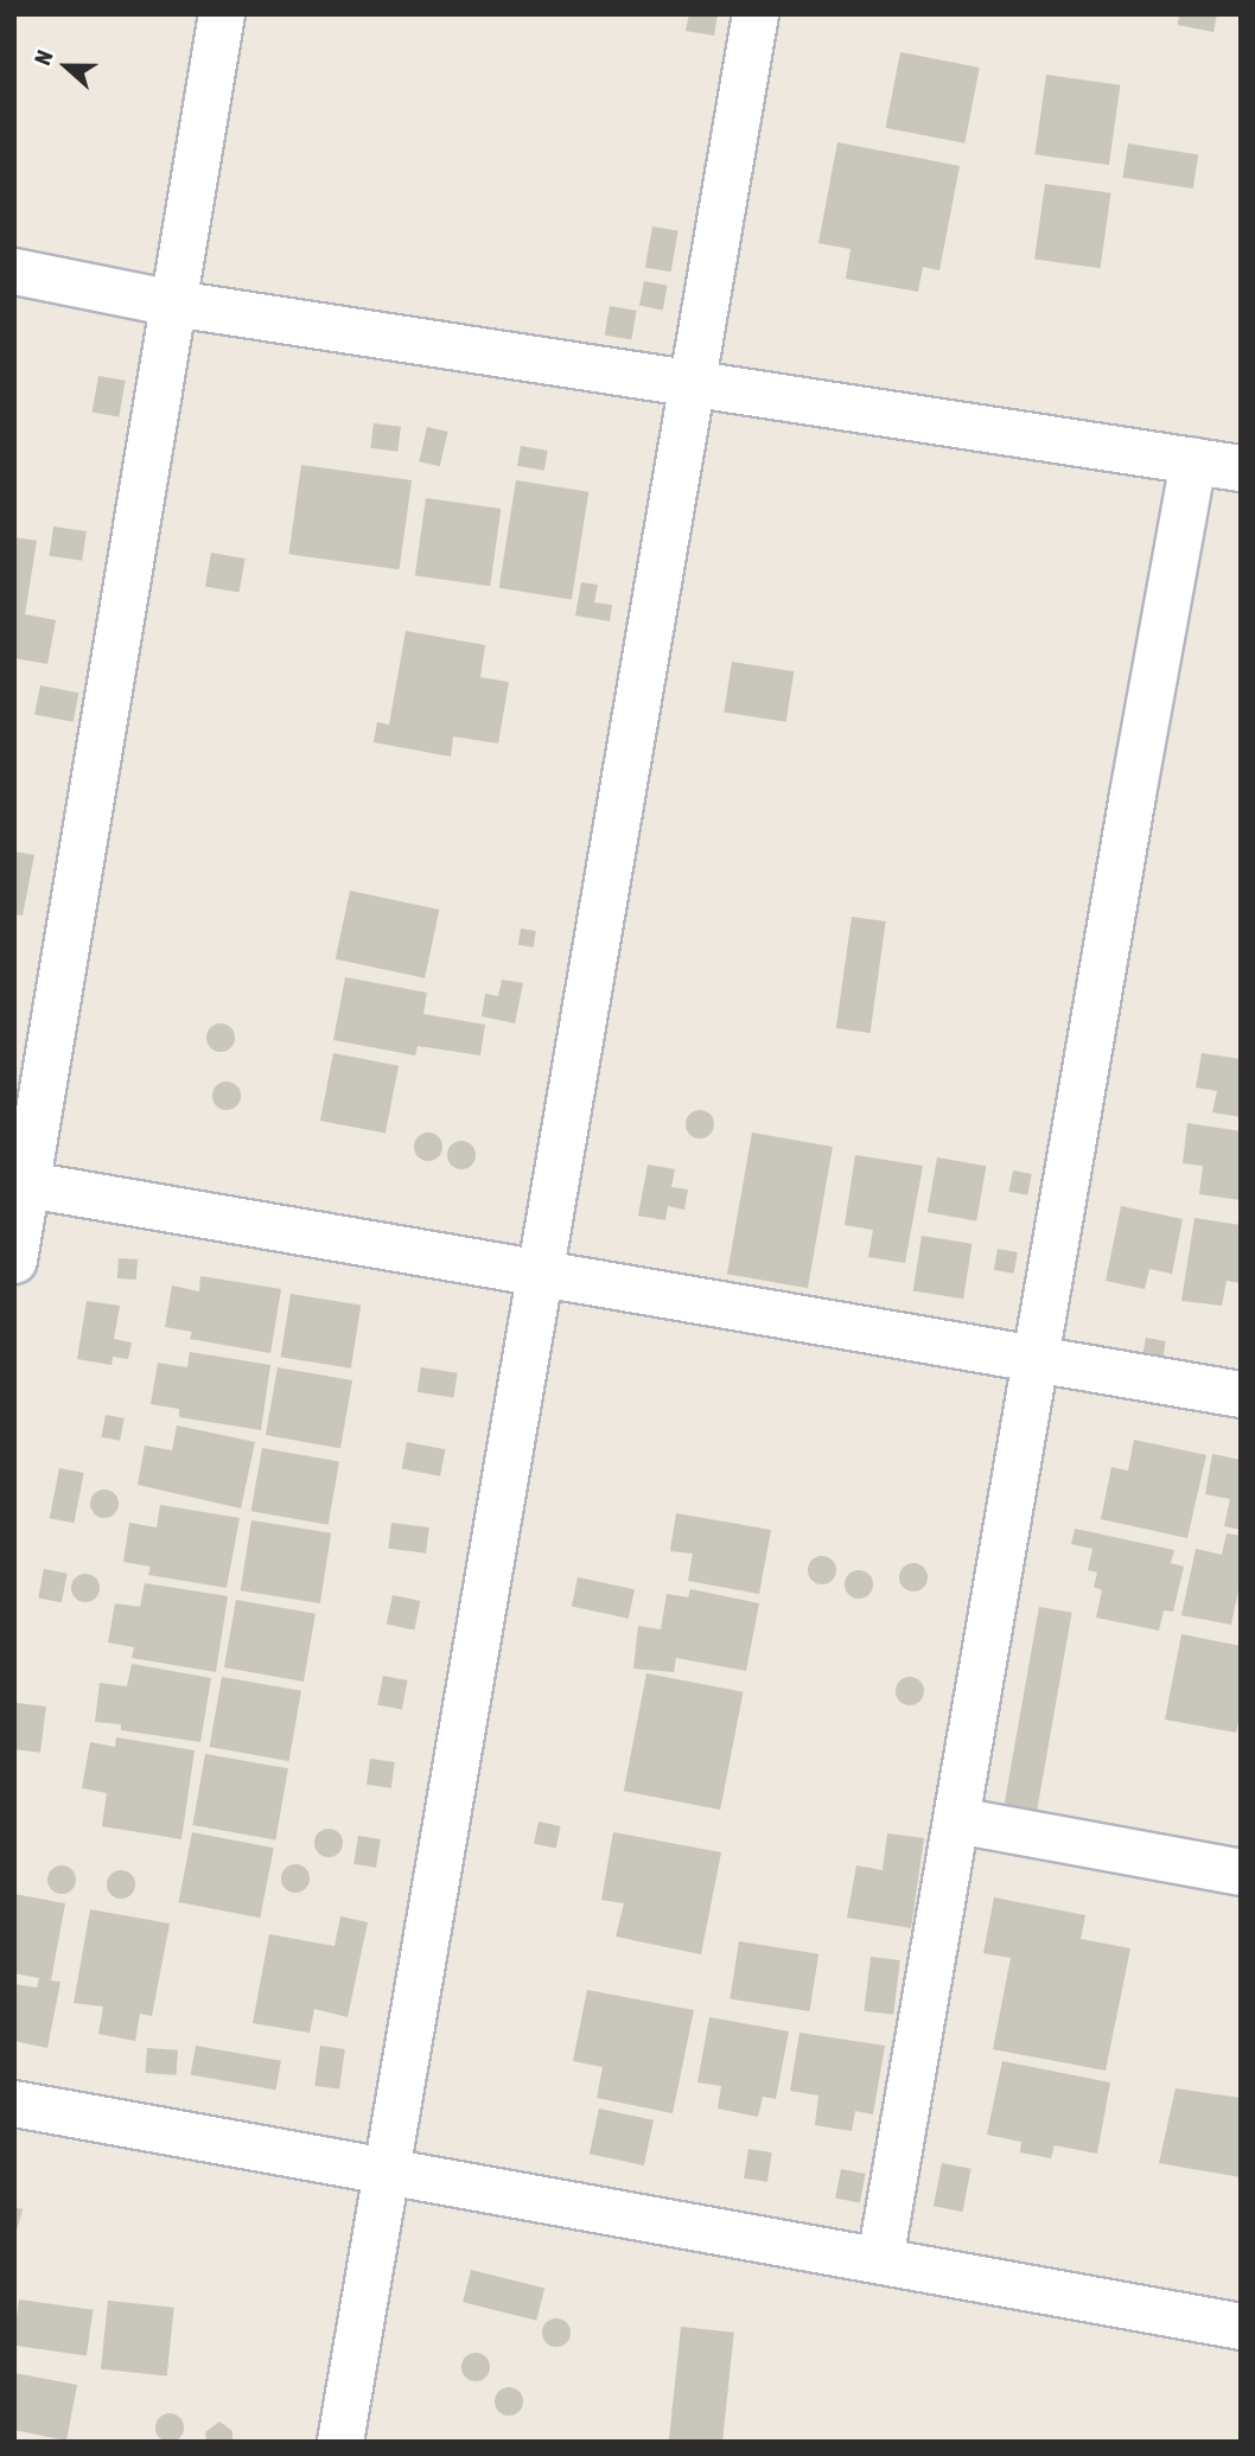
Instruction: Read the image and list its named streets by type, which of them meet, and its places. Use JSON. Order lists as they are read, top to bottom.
{
  "north": "left"
}
